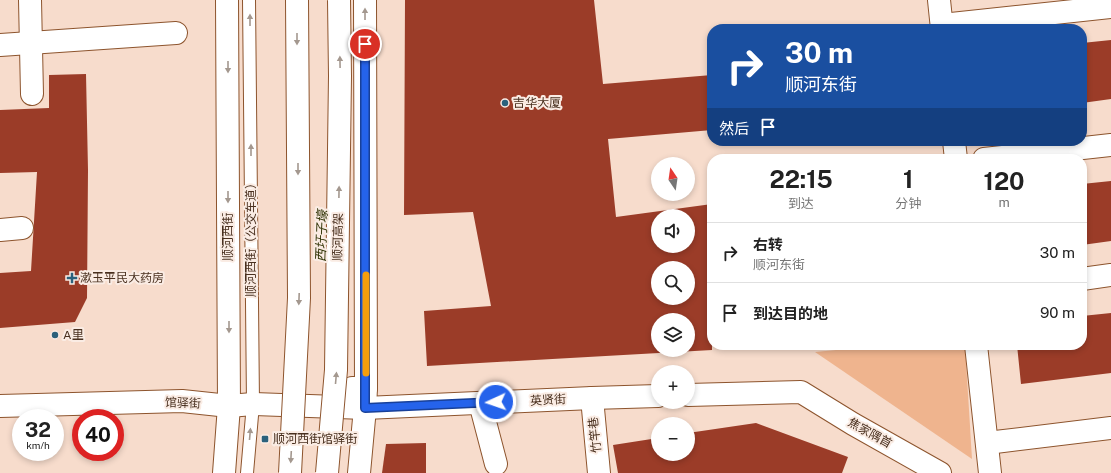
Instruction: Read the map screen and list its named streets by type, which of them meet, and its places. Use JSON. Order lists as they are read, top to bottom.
{
  "streets": {
    "main road": [
      "顺河西街",
      "顺河高架",
      "英贤街",
      "馆驿街",
      "焦家隅首",
      "竹竿巷"
    ],
    "lane": ["顺河西街（公交车道）"]
  },
  "crossings": [
    ["顺河西街", "馆驿街"],
    ["顺河西街（公交车道）", "馆驿街"],
    ["英贤街", "馆驿街"],
    ["英贤街", "竹竿巷"]
  ],
  "one_way": ["顺河西街（公交车道）"],
  "water": ["西圩子壕"],
  "places": {
    "other": ["吉华大厦", "A里"],
    "health": ["漱玉平民大药房"],
    "transit": ["顺河西街馆驿街"]
  },
  "north": "top",
  "page": {
    "turn": ["30 m", "顺河东街"],
    "then": "然后",
    "eta": [
      "22:15",
      "到达",
      "1",
      "分钟",
      "120",
      "m"
    ],
    "map_buttons": ["+", "−"],
    "list": [
      {
        "name": "右转",
        "note": "顺河东街",
        "value": "30 m"
      },
      {
        "name": "到达目的地",
        "value": "90 m"
      }
    ],
    "speed": "32 km/h",
    "limit": "40"
  }
}
